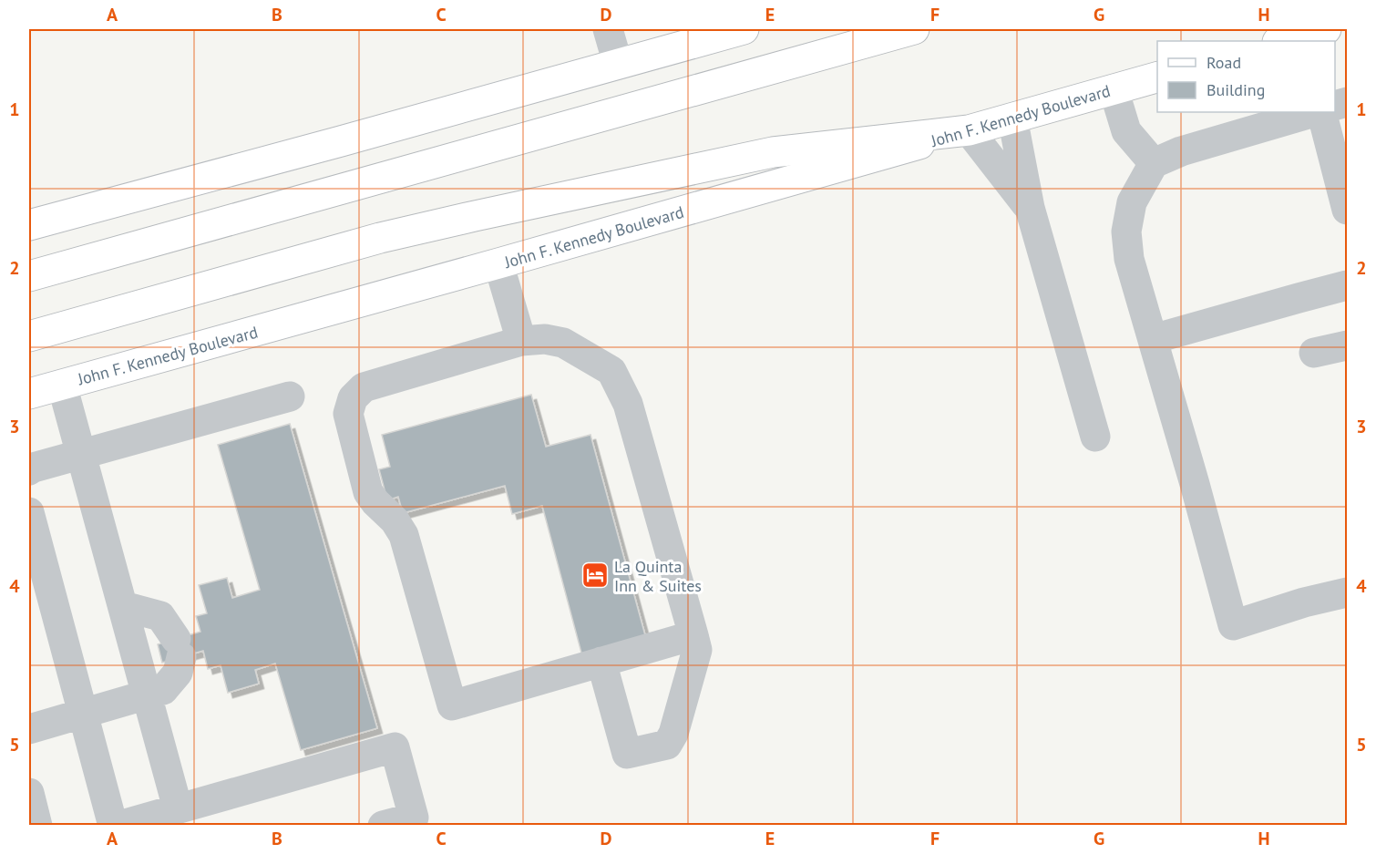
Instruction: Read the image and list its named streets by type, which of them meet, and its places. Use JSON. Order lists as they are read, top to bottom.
{
  "streets": {
    "main road": ["John F. Kennedy Boulevard"]
  },
  "places": {
    "hotel": ["La Quinta Inn & Suites"]
  },
  "legend": ["Road", "Building"],
  "grid": {
    "columns": [
      "A",
      "B",
      "C",
      "D",
      "E",
      "F",
      "G",
      "H"
    ],
    "rows": [
      "1",
      "2",
      "3",
      "4",
      "5"
    ]
  }
}
